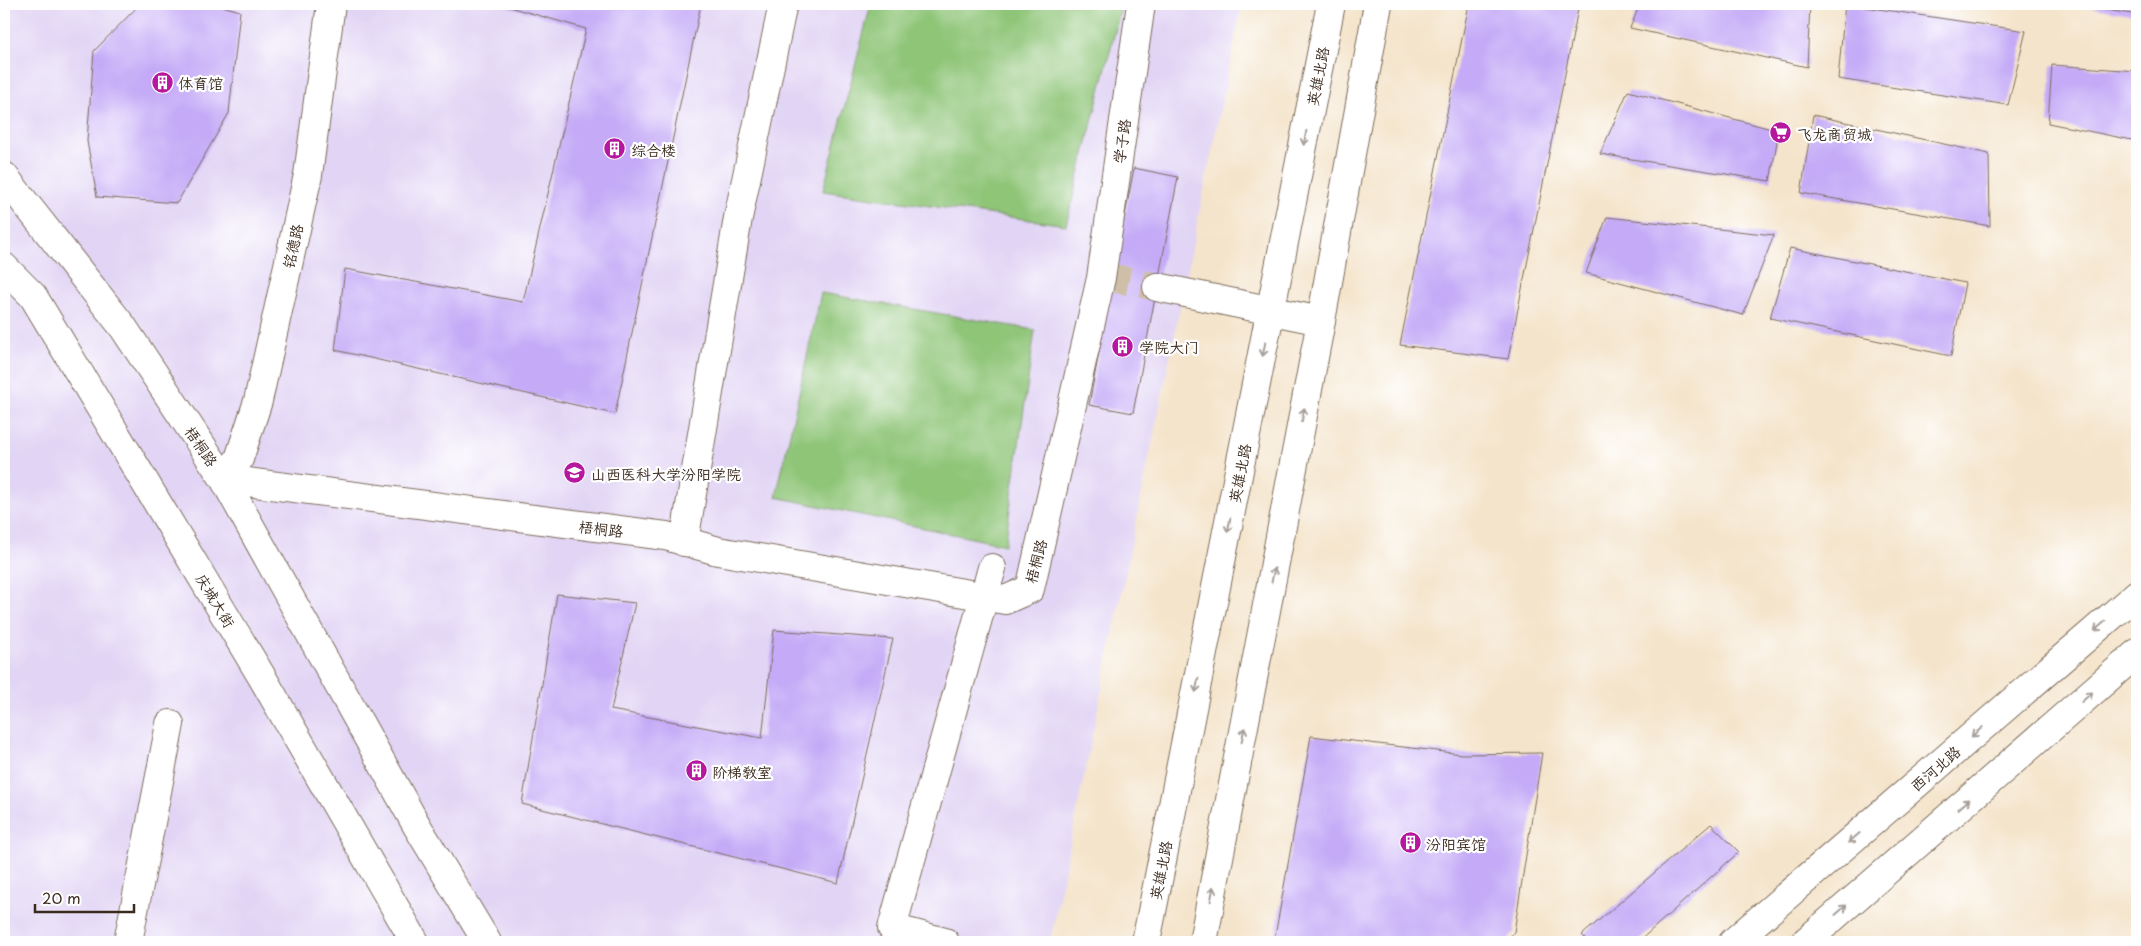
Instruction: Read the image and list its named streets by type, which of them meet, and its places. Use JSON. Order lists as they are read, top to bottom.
{
  "streets": {
    "main road": [
      "英雄北路",
      "学子路",
      "铭德路",
      "梧桐路",
      "庆城大街",
      "西河北路"
    ]
  },
  "crossings": [
    ["学子路", "梧桐路"],
    ["铭德路", "梧桐路"]
  ],
  "places": {
    "building": [
      "体育馆",
      "综合楼",
      "学院大门",
      "阶梯教室",
      "汾阳宾馆"
    ],
    "supermarket": ["飞龙商贸城"],
    "school or university": ["山西医科大学汾阳学院"]
  },
  "scale_bar": "20 m"
}
